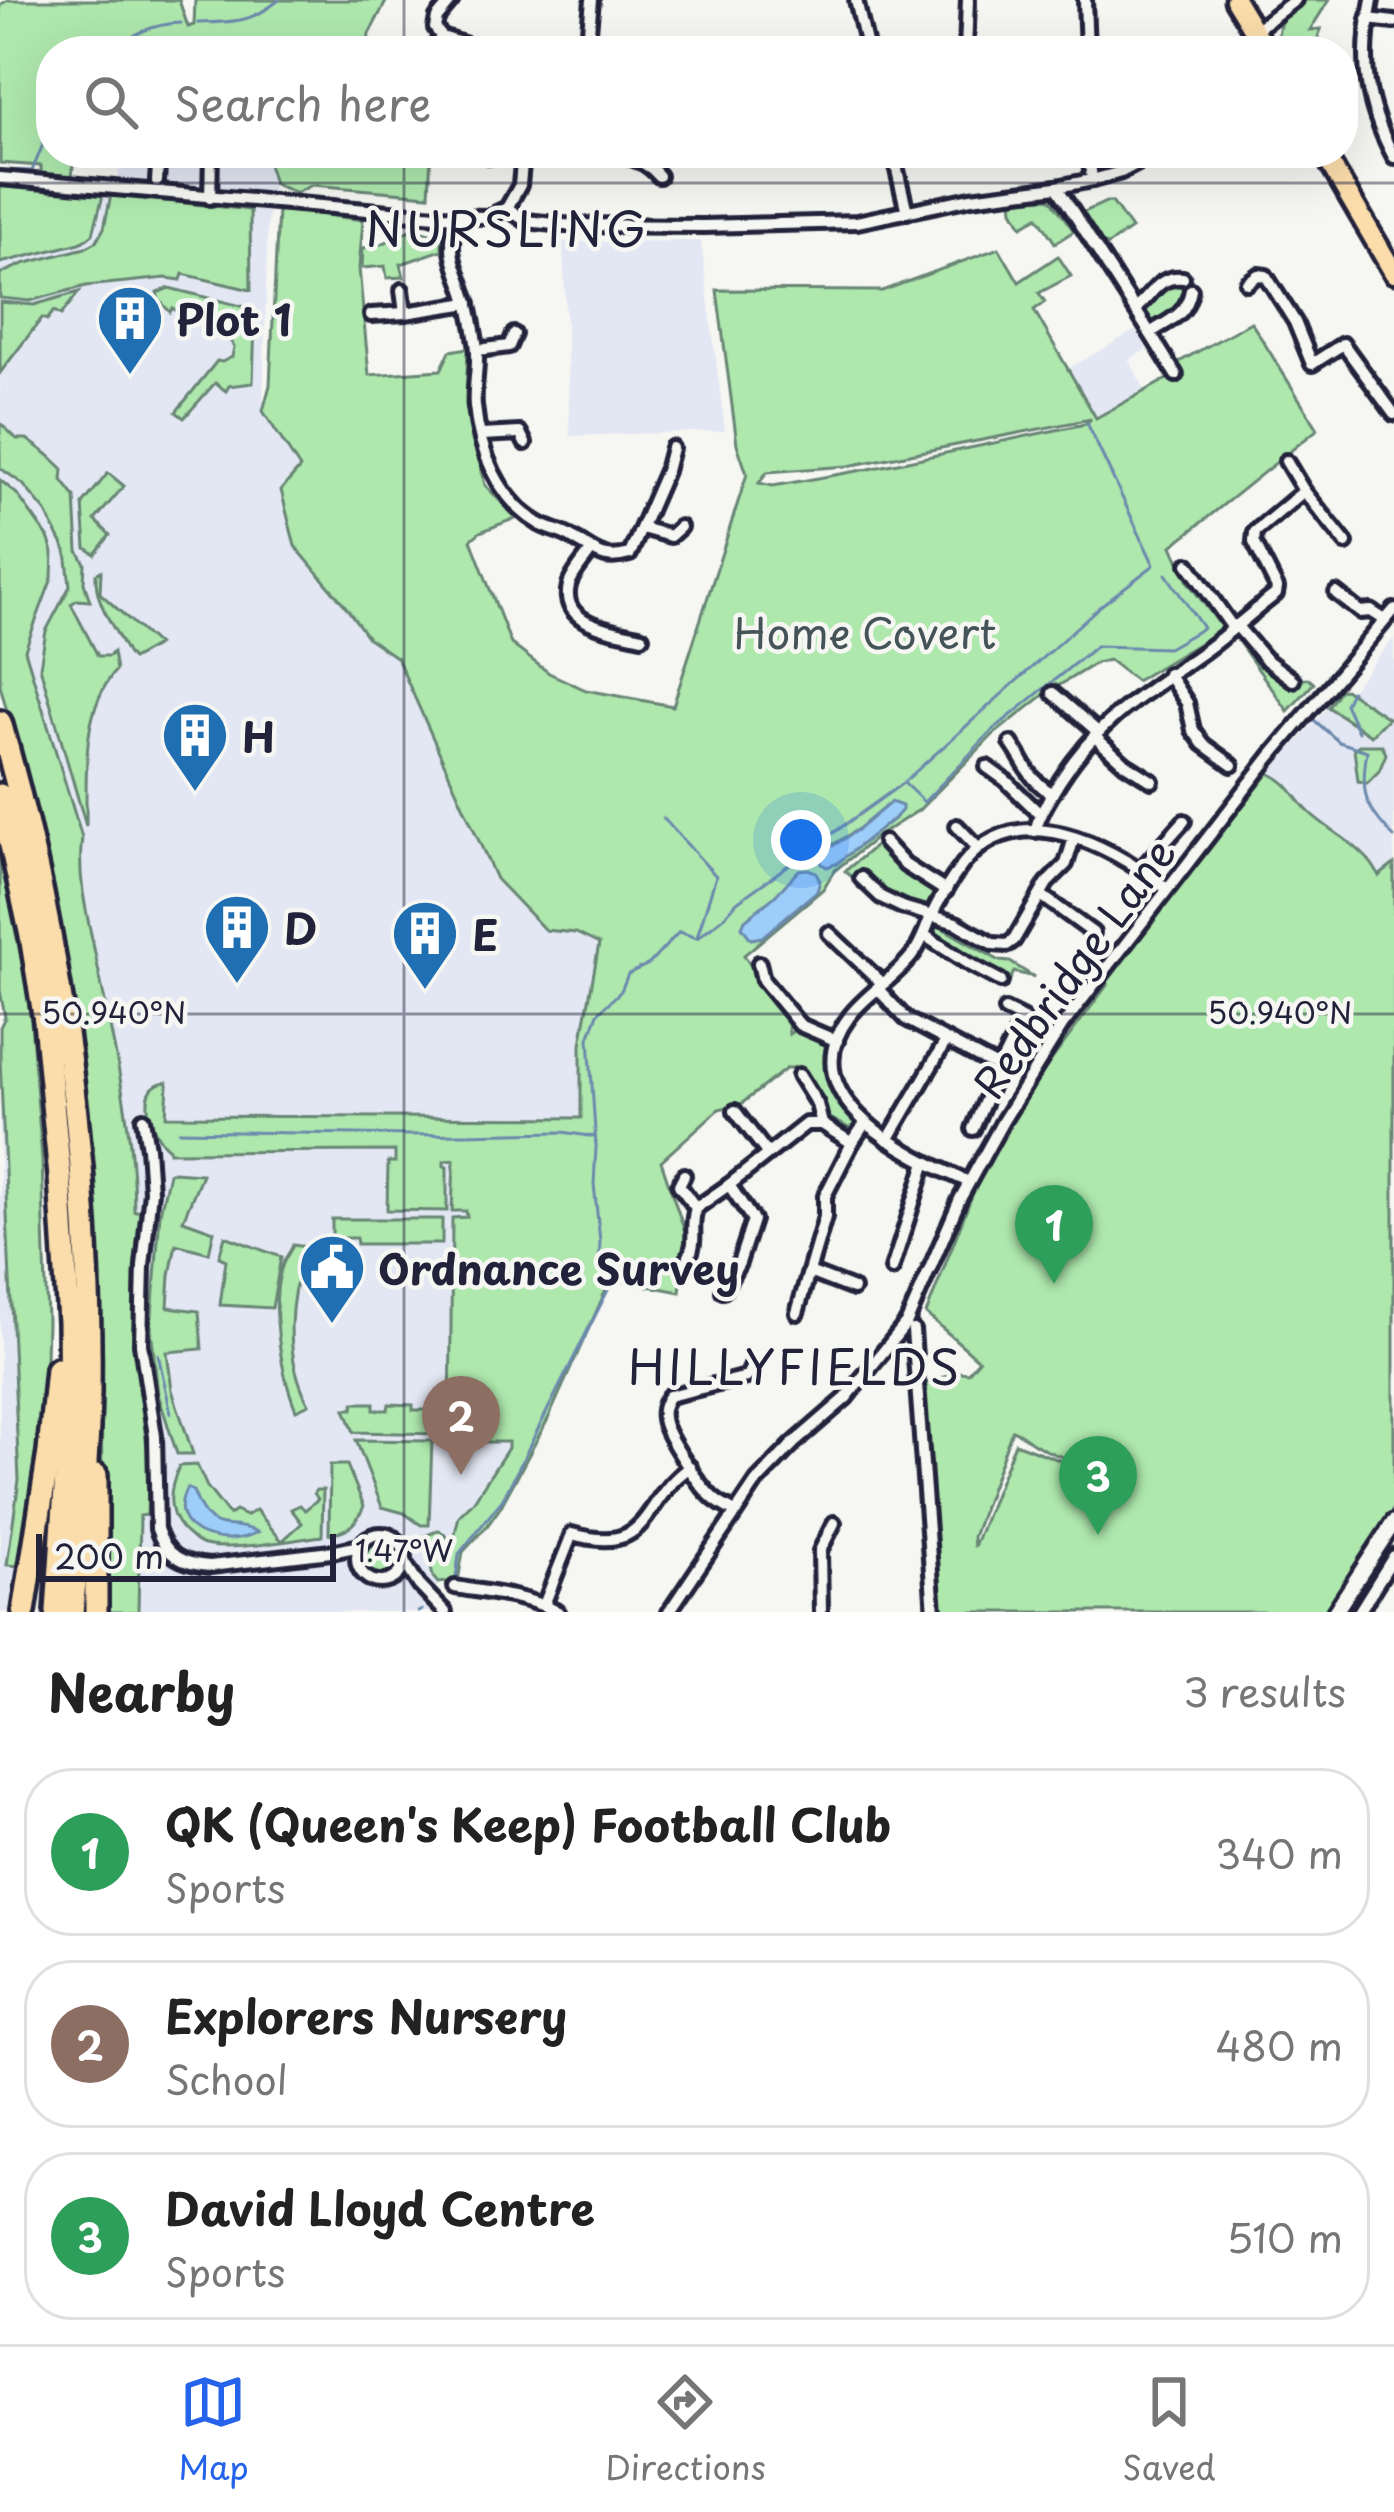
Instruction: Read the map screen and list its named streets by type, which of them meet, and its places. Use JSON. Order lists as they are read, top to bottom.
{
  "streets": {
    "street": ["Redbridge Lane"]
  },
  "districts": ["NURSLING", "HILLYFIELDS"],
  "parks": ["Home Covert"],
  "places": {
    "building": [
      "Plot 1",
      "H",
      "D",
      "E"
    ],
    "public building": ["Ordnance Survey"]
  },
  "scale_bar": "200 m",
  "page": {
    "search": "Search here",
    "pins": ["1", "2", "3"],
    "scale": "200 m",
    "heading": ["Nearby", "3 results"],
    "list": [
      {
        "mark": "1",
        "name": "QK (Queen's Keep) Football Club",
        "note": "Sports",
        "value": "340 m"
      },
      {
        "mark": "2",
        "name": "Explorers Nursery",
        "note": "School",
        "value": "480 m"
      },
      {
        "mark": "3",
        "name": "David Lloyd Centre",
        "note": "Sports",
        "value": "510 m"
      }
    ],
    "nav": ["Map", "Directions", "Saved"]
  },
  "coordinates": ["50.940°N", "1.47°W"]
}
